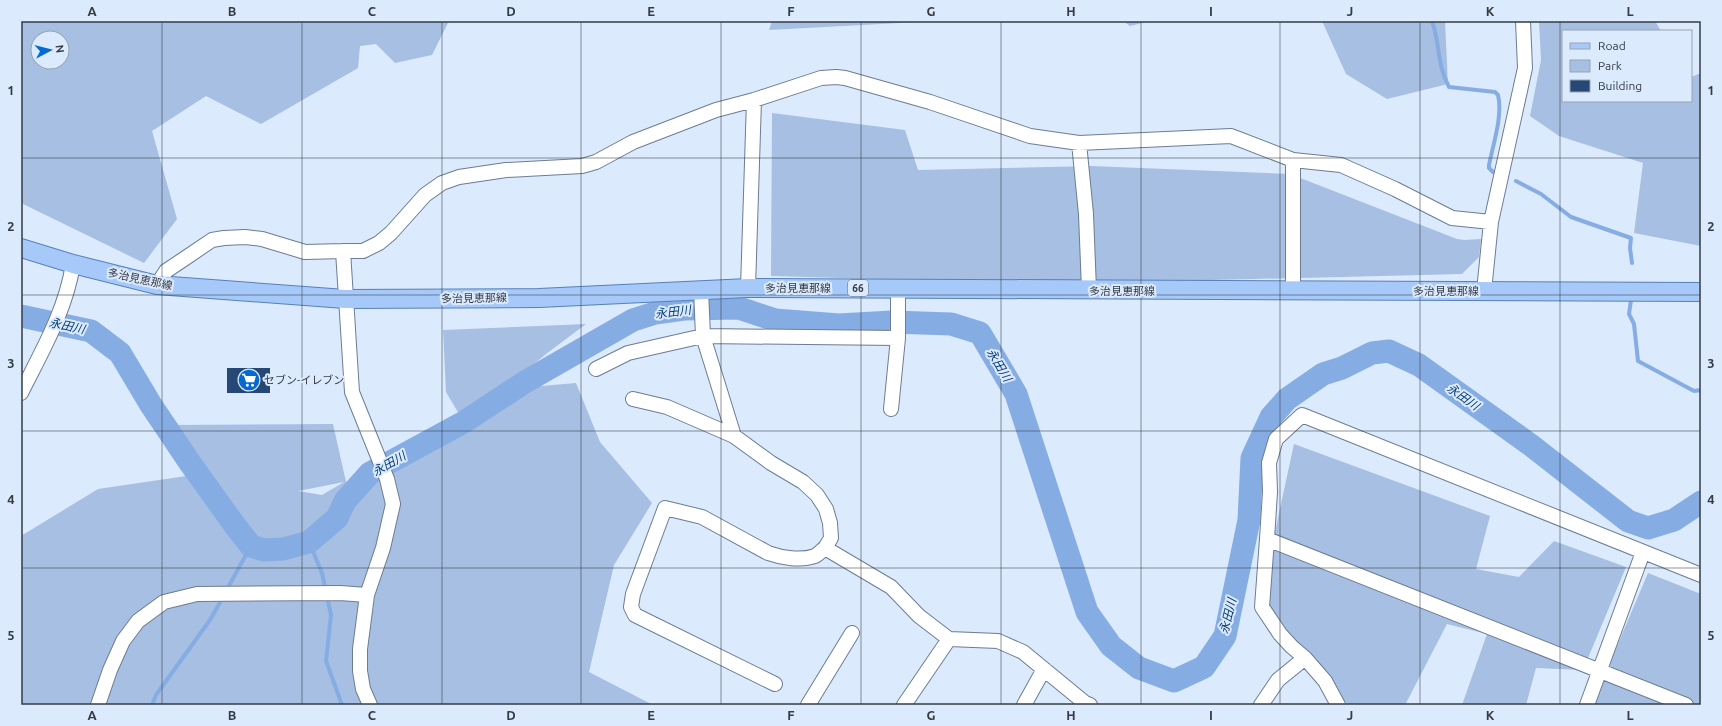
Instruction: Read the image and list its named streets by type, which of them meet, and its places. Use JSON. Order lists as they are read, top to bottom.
{
  "streets": {
    "main road": ["多治見恵那線", "66"]
  },
  "water": ["永田川"],
  "places": {
    "supermarket": ["セブン-イレブン"]
  },
  "legend": ["Road", "Park", "Building"],
  "north": "right",
  "grid": {
    "columns": [
      "A",
      "B",
      "C",
      "D",
      "E",
      "F",
      "G",
      "H",
      "I",
      "J",
      "K",
      "L"
    ],
    "rows": [
      "1",
      "2",
      "3",
      "4",
      "5"
    ]
  }
}
